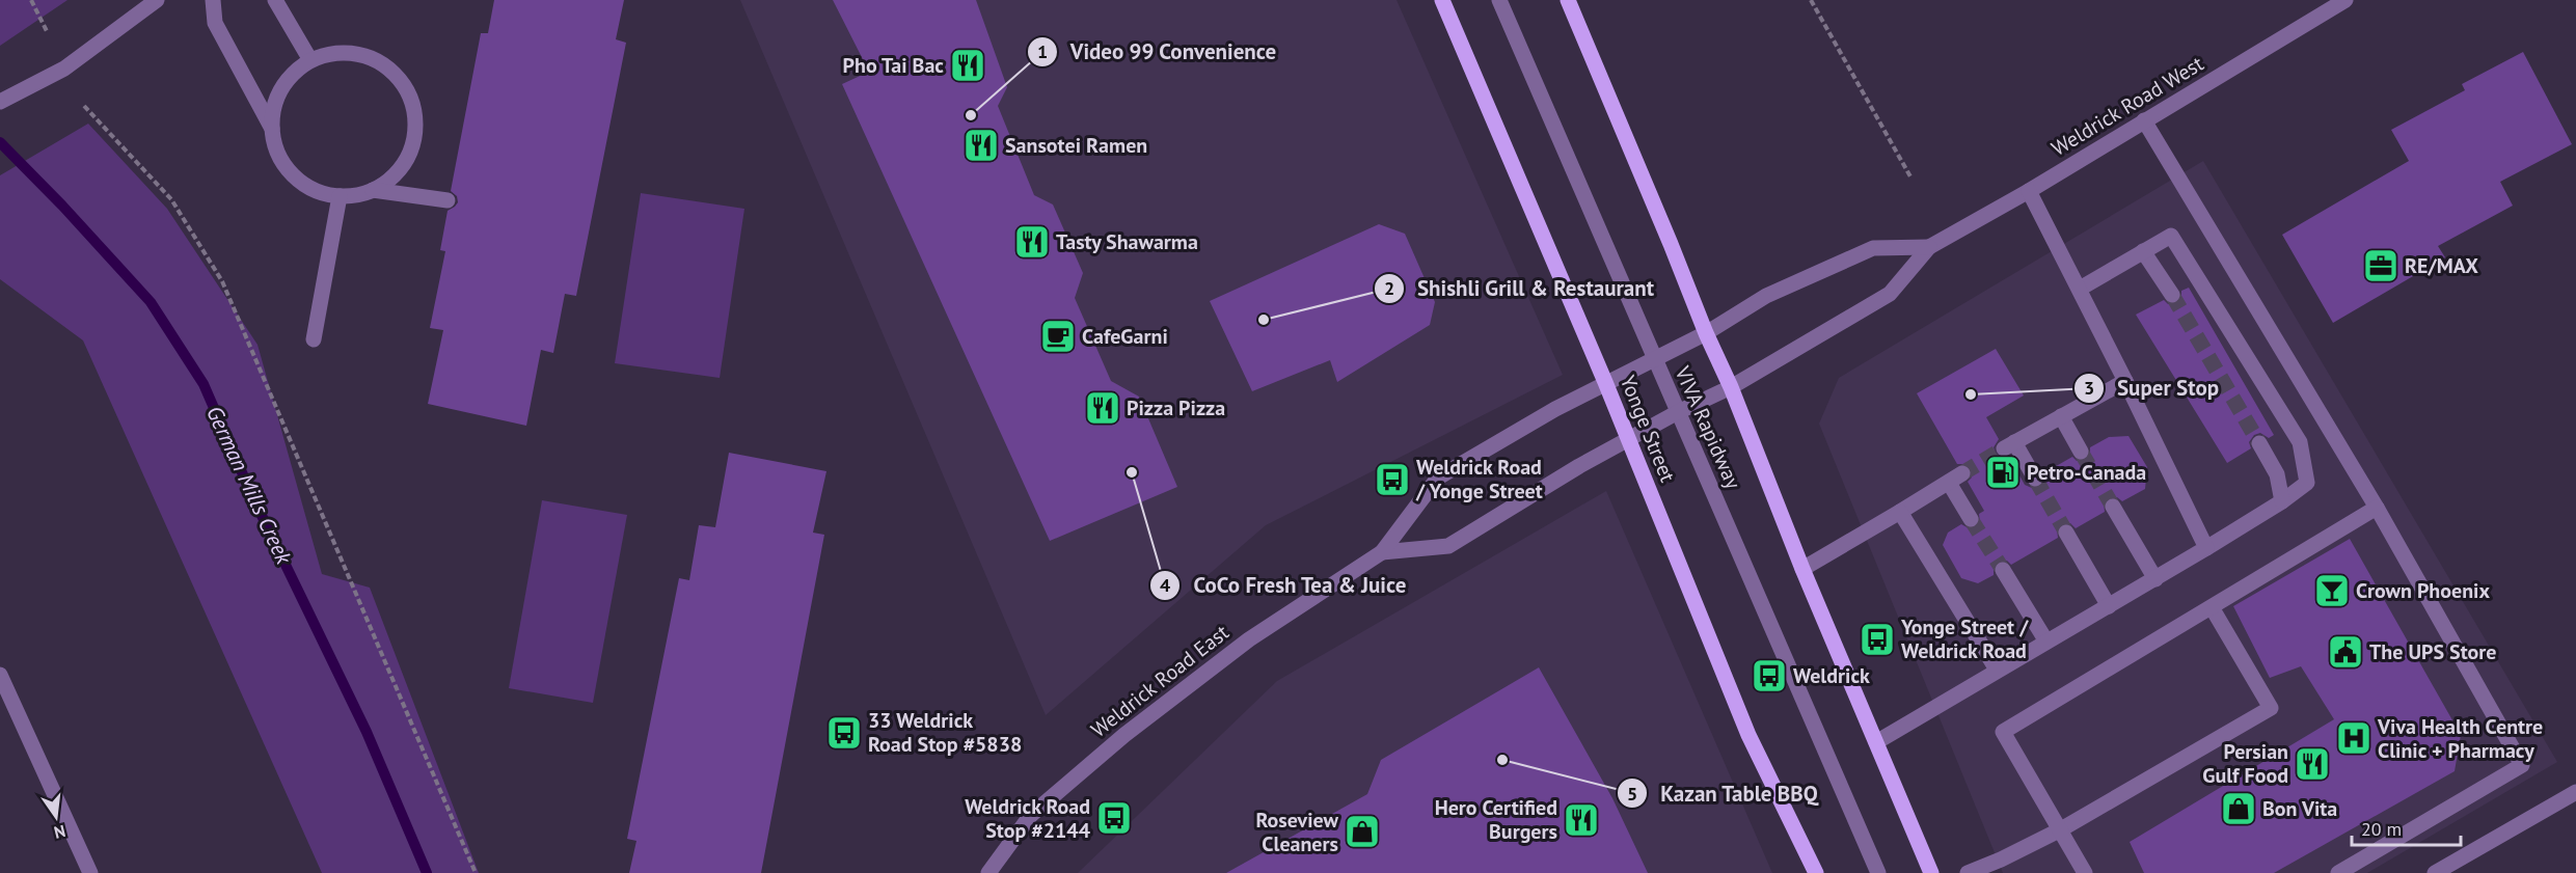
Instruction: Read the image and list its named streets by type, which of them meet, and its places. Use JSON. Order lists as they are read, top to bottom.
{
  "streets": {
    "main road": ["Yonge Street"],
    "street": ["Weldrick Road West", "VIVA Rapidway", "Weldrick Road East"]
  },
  "crossings": [
    ["Weldrick Road West", "Weldrick Road East"],
    ["VIVA Rapidway", "Weldrick Road East"],
    ["Yonge Street", "Weldrick Road East"]
  ],
  "water": ["German Mills Creek"],
  "places": {
    "restaurant": [
      "Pho Tai Bac",
      "Sansotei Ramen",
      "Tasty Shawarma",
      "Pizza Pizza",
      "Persian Gulf Food",
      "Hero Certified Burgers"
    ],
    "other": [
      "Video 99 Convenience",
      "Shishli Grill & Restaurant",
      "Super Stop",
      "CoCo Fresh Tea & Juice",
      "Kazan Table BBQ"
    ],
    "office": ["RE/MAX"],
    "cafe": ["CafeGarni"],
    "fuel station": ["Petro-Canada"],
    "bus stop": [
      "Weldrick Road / Yonge Street",
      "Yonge Street / Weldrick Road",
      "Weldrick",
      "33 Weldrick Road Stop #5838",
      "Weldrick Road Stop #2144"
    ],
    "bar": ["Crown Phoenix"],
    "public building": ["The UPS Store"],
    "hospital": ["Viva Health Centre Clinic + Pharmacy"],
    "shop": ["Bon Vita", "Roseview Cleaners"]
  },
  "scale_bar": "20 m",
  "north": "bottom"
}
